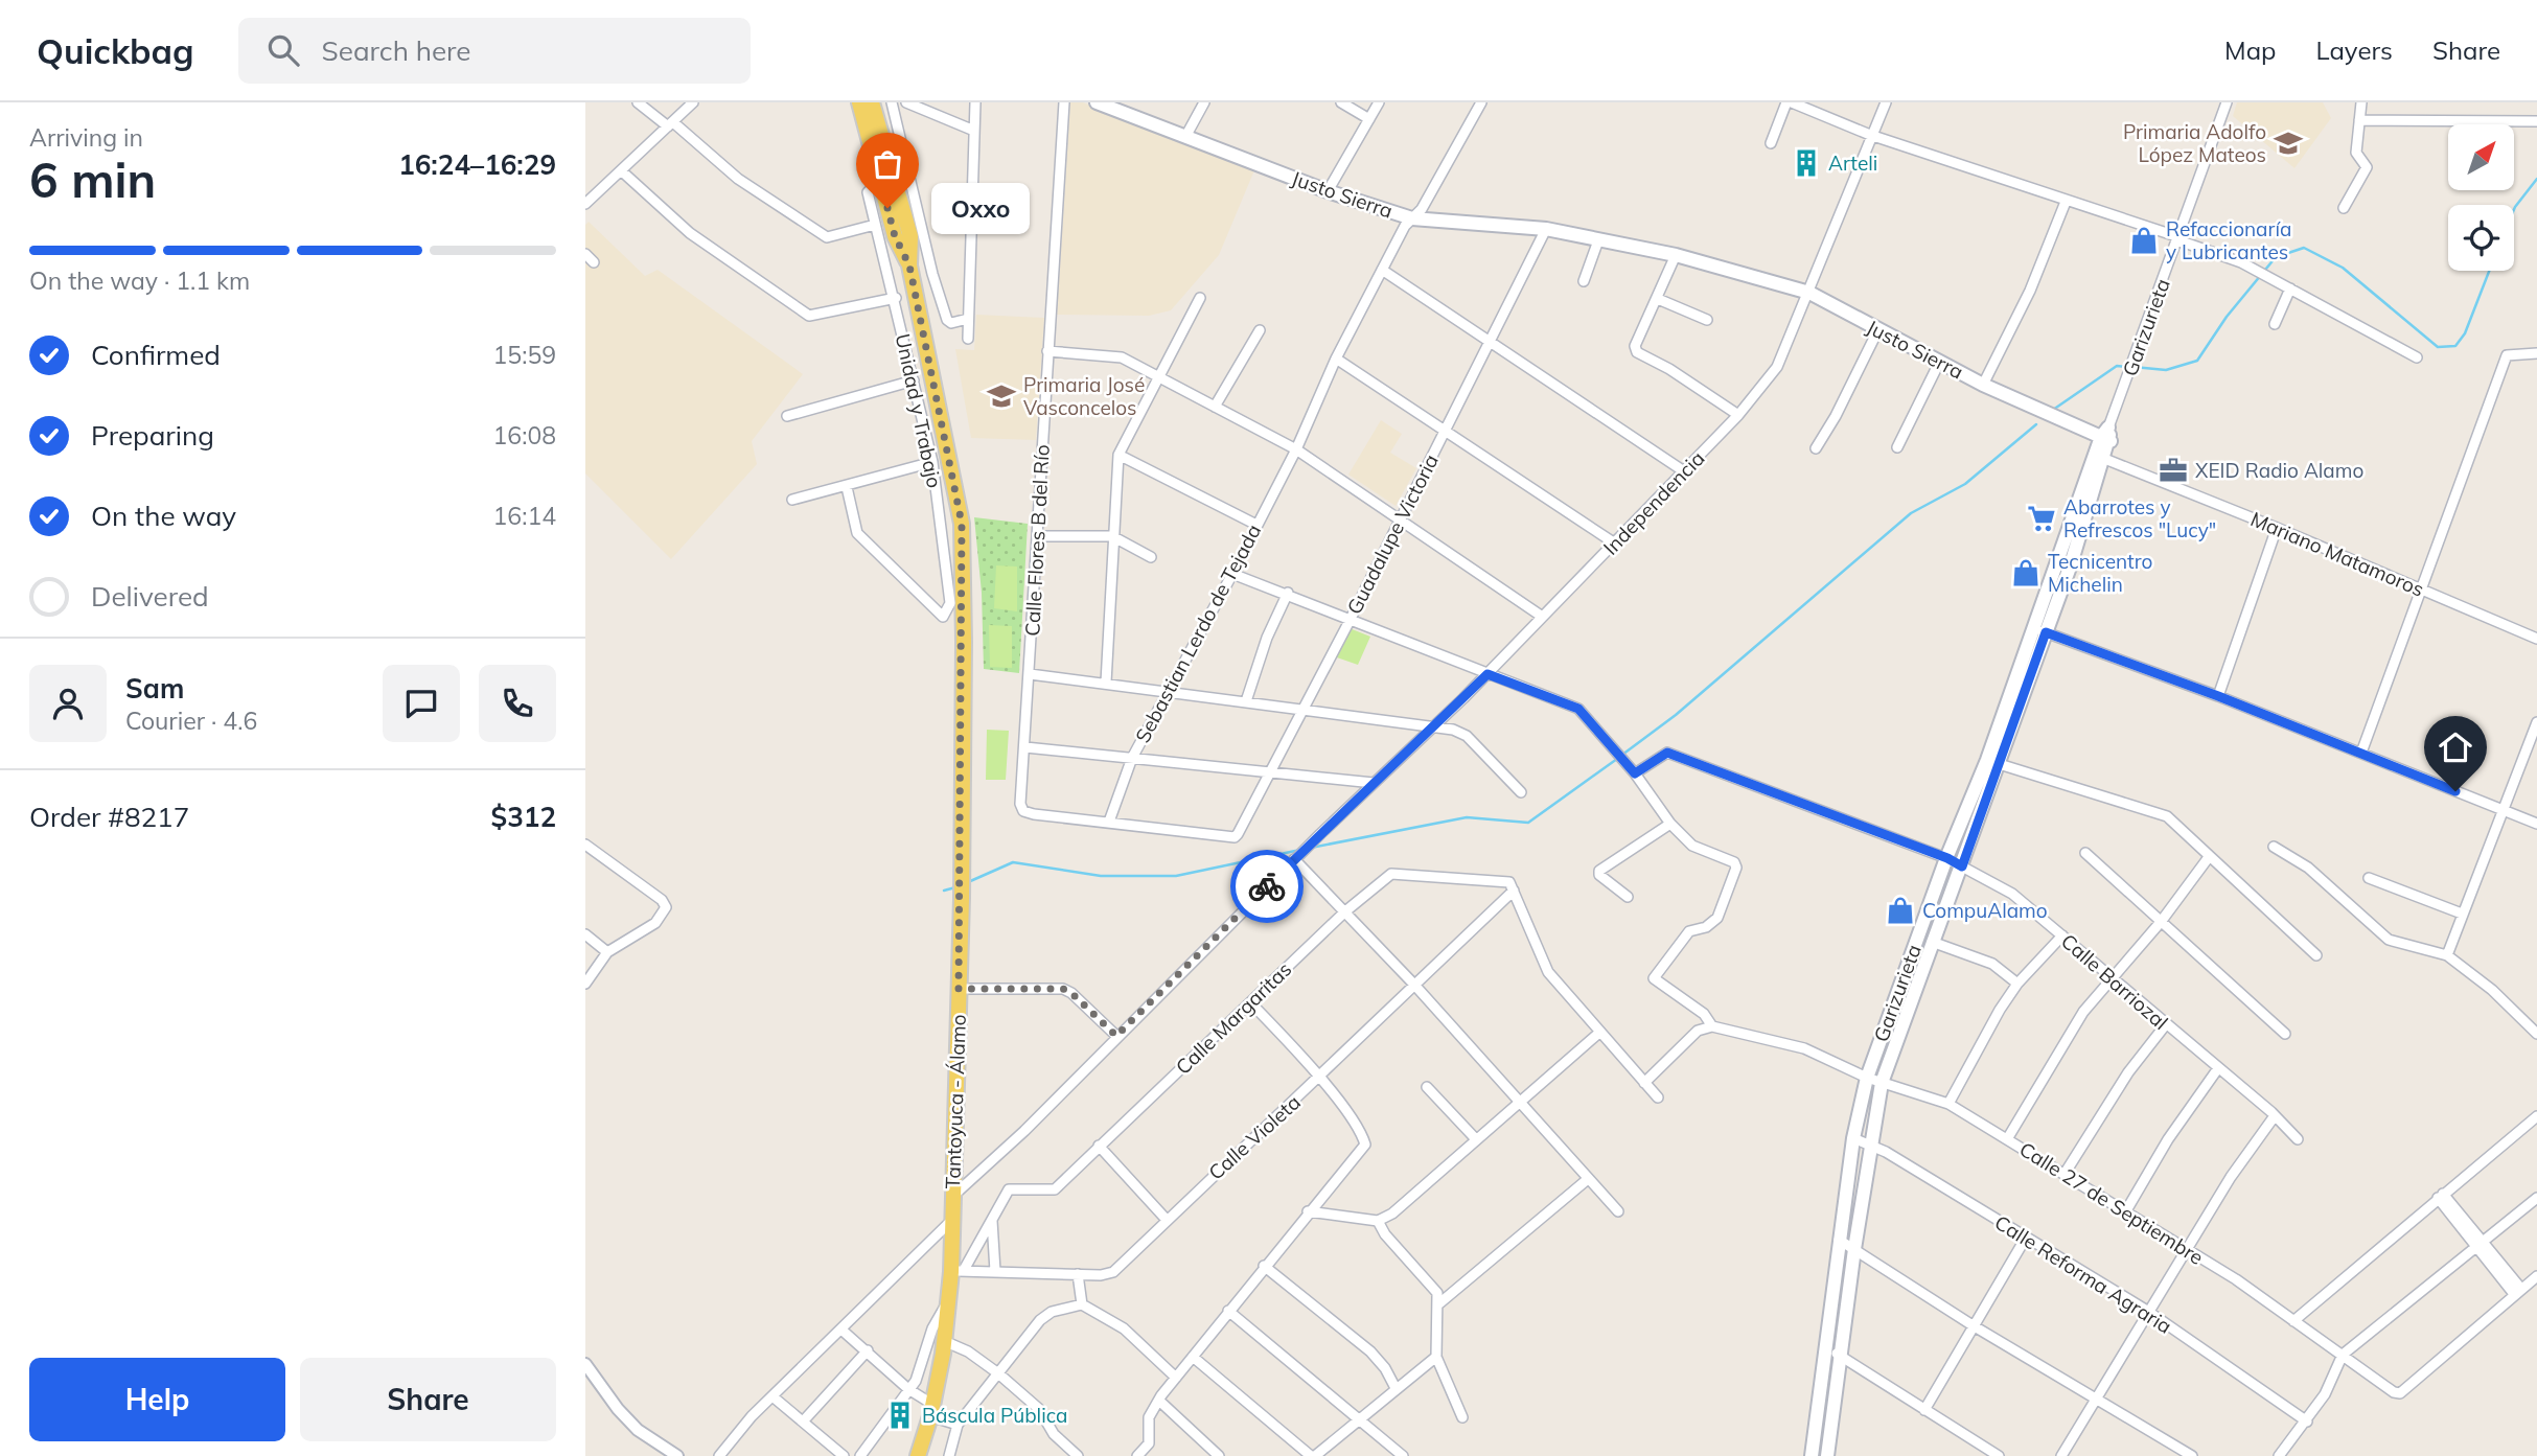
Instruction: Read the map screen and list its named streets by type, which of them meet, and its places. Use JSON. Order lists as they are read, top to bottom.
{
  "streets": {
    "main road": ["Justo Sierra", "Garizurieta", "Tantoyuca - Álamo"],
    "street": [
      "Unidad y Trabajo",
      "Independencia",
      "Guadalupe Victoria",
      "Calle Flores B del Río",
      "Mariano Matamoros",
      "Sebastian Lerdo de Tejada",
      "Calle Barriozal",
      "Calle Margaritas",
      "Calle Violeta",
      "Calle 27 de Septiembre",
      "Calle Reforma Agraria"
    ]
  },
  "crossings": [
    ["Justo Sierra", "Garizurieta"],
    ["Justo Sierra", "Independencia"],
    ["Justo Sierra", "Guadalupe Victoria"],
    ["Justo Sierra", "Sebastian Lerdo de Tejada"],
    ["Garizurieta", "Mariano Matamoros"],
    ["Garizurieta", "Calle Barriozal"],
    ["Garizurieta", "Calle 27 de Septiembre"],
    ["Garizurieta", "Calle Reforma Agraria"],
    ["Unidad y Trabajo", "Tantoyuca - Álamo"],
    ["Independencia", "Tantoyuca - Álamo"],
    ["Guadalupe Victoria", "Calle Flores B del Río"],
    ["Guadalupe Victoria", "Sebastian Lerdo de Tejada"],
    ["Calle Flores B del Río", "Sebastian Lerdo de Tejada"],
    ["Calle Margaritas", "Tantoyuca - Álamo"],
    ["Calle Margaritas", "Calle Violeta"],
    ["Tantoyuca - Álamo", "Calle Violeta"]
  ],
  "places": {
    "school or university": ["Primaria Adolfo López Mateos", "Primaria José Vasconcelos"],
    "building": ["Arteli", "Báscula Pública"],
    "other": ["Oxxo"],
    "shop": ["Refaccionaría y Lubricantes", "Tecnicentro Michelin", "CompuAlamo"],
    "office": ["XEID Radio Alamo"],
    "supermarket": ["Abarrotes y Refrescos \"Lucy\""]
  },
  "north": "top right",
  "page": {
    "header": "Quickbag",
    "search": "Search here",
    "nav": ["Map", "Layers", "Share"],
    "heading": ["6 min", "Arriving in", "16:24–16:29"],
    "panel": [
      "Sam",
      "Courier · 4.6",
      "Order #8217",
      "$312"
    ],
    "bubble": "Oxxo",
    "bar": "On the way · 1.1 km",
    "list": [
      ["Confirmed", "15:59"],
      ["Preparing", "16:08"],
      ["On the way", "16:14"],
      "Delivered"
    ],
    "buttons": ["Help", "Share"]
  }
}
